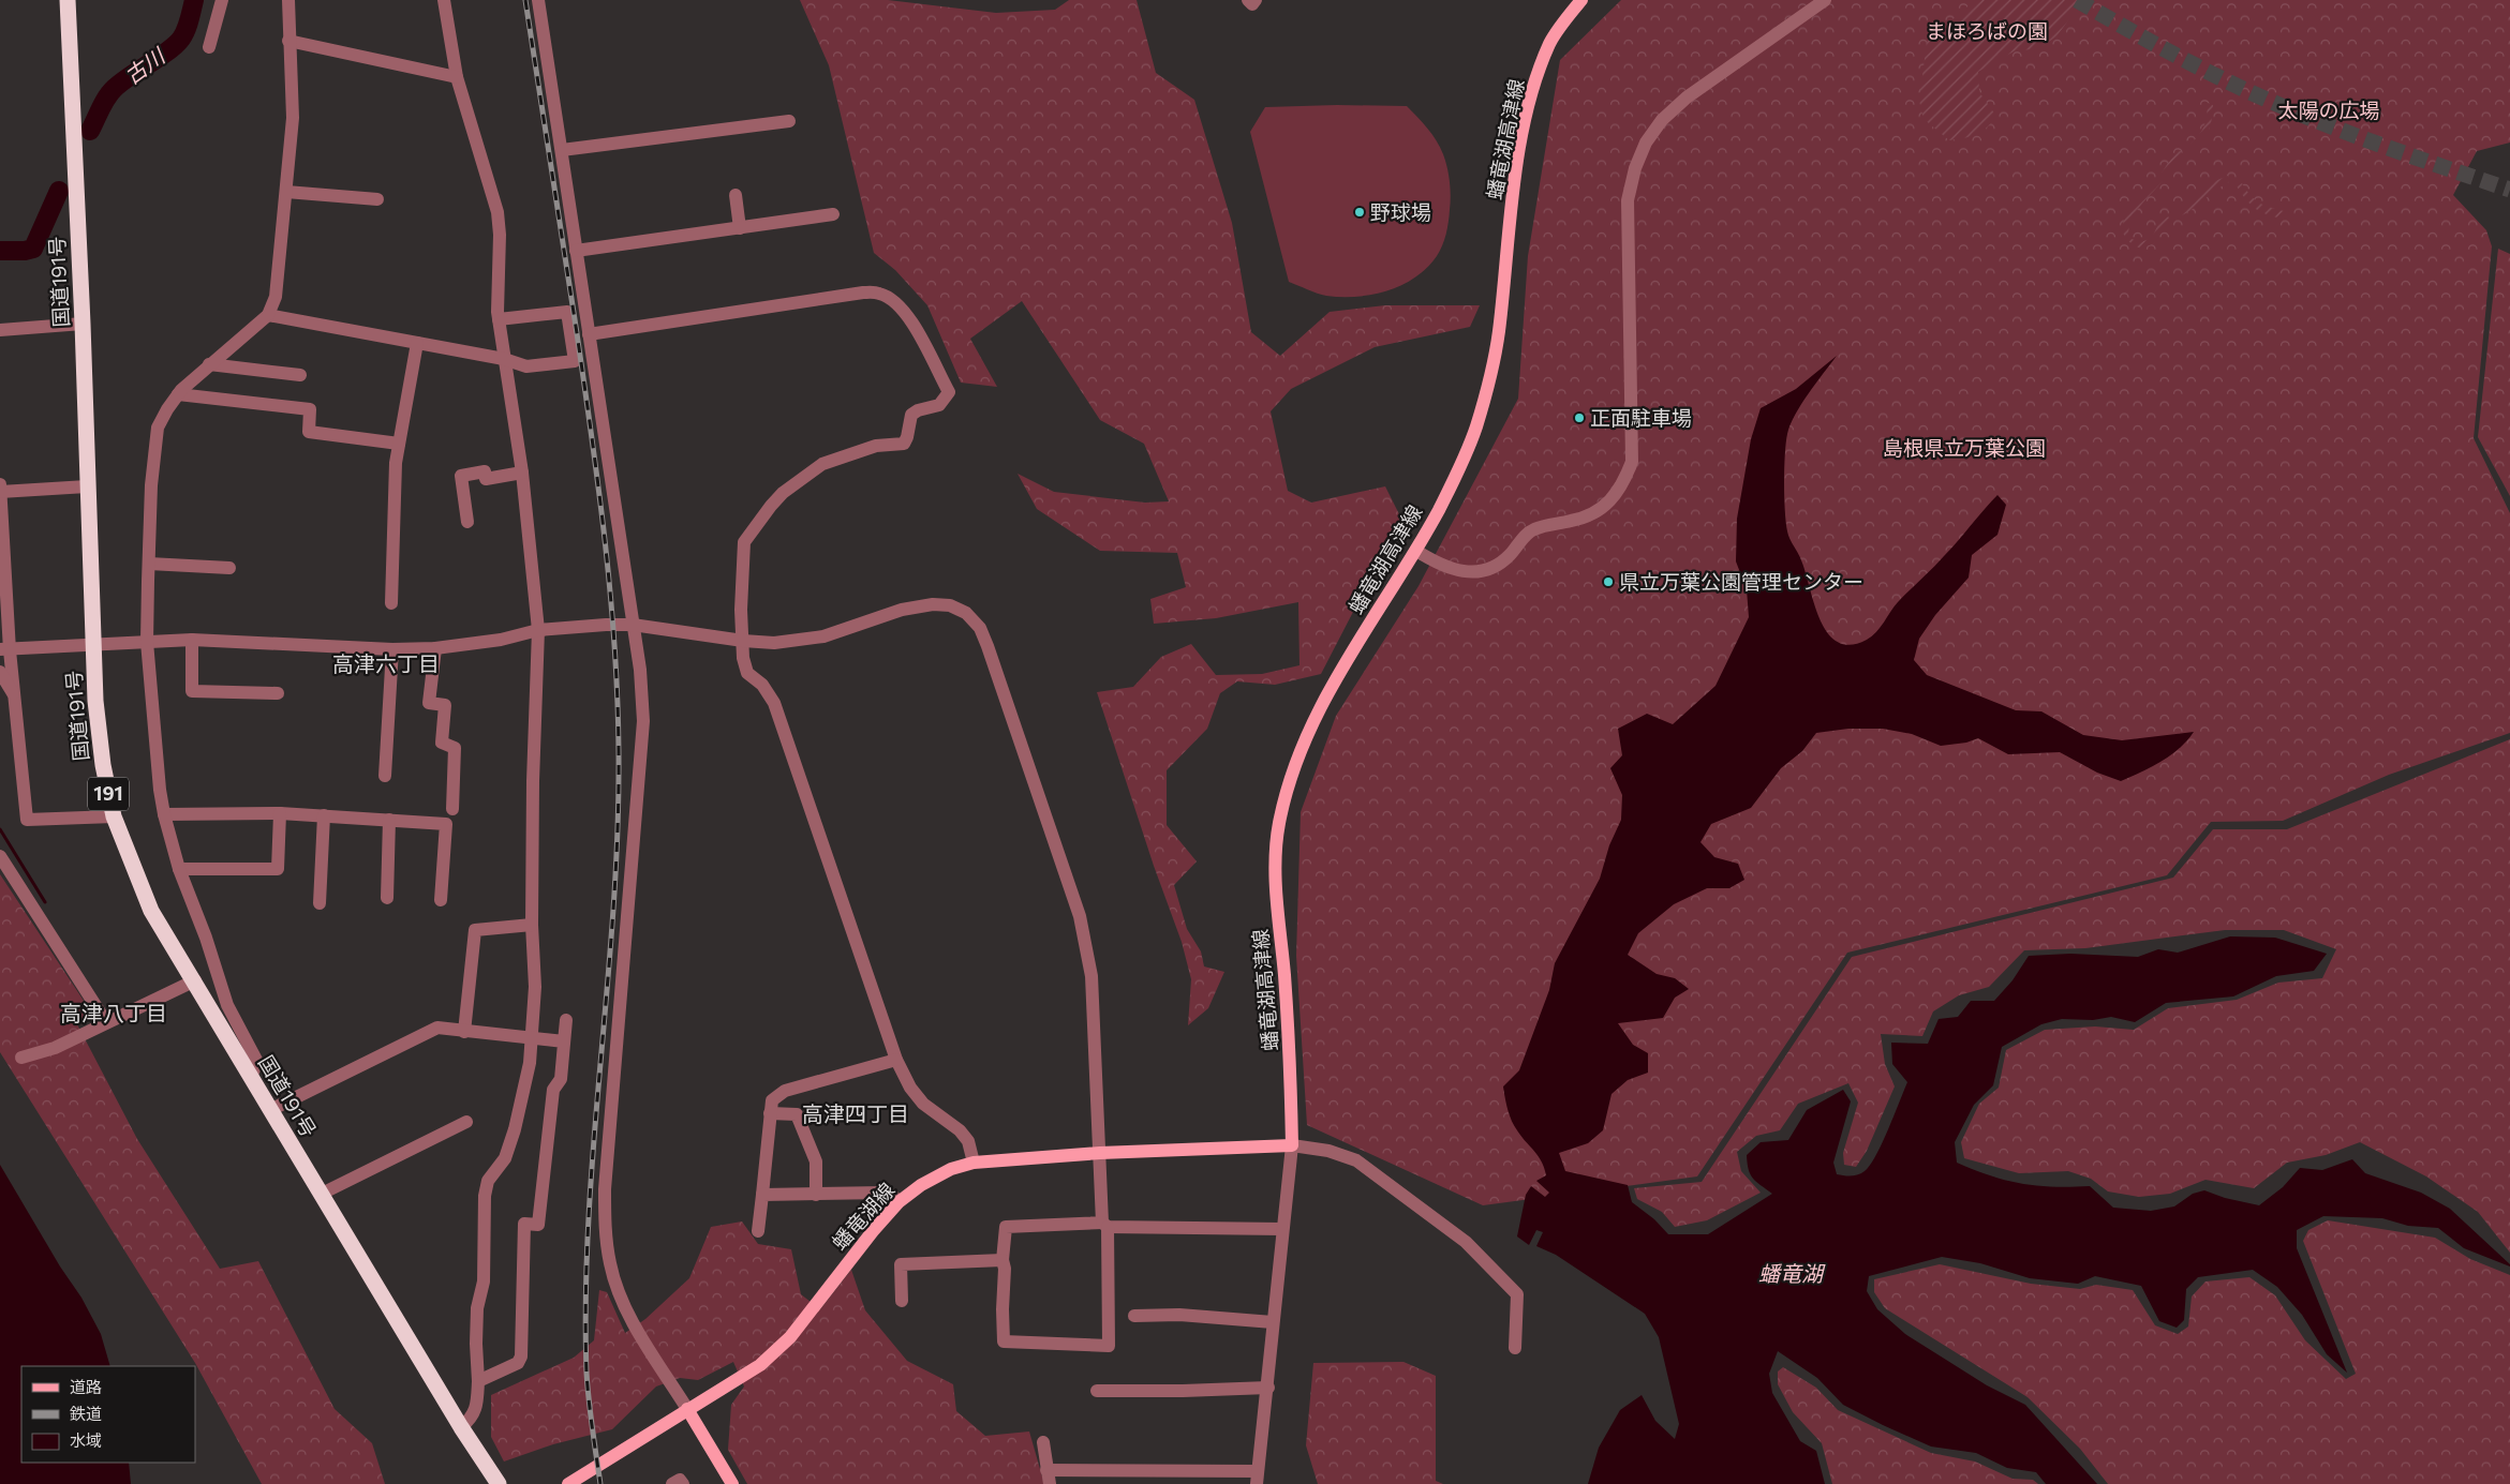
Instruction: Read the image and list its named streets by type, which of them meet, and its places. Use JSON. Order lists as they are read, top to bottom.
{
  "streets": {
    "highway": ["国道191号", "191"],
    "main road": ["蟠竜湖高津線", "蟠竜湖線"]
  },
  "crossings": [
    ["蟠竜湖高津線", "蟠竜湖線"]
  ],
  "districts": ["高津六丁目", "高津八丁目", "高津四丁目"],
  "water": ["古川", "蟠竜湖"],
  "parks": ["まほろばの園", "太陽の広場", "島根県立万葉公園"],
  "places": ["野球場", "正面駐車場", "県立万葉公園管理センター"],
  "legend": ["道路", "鉄道", "水域"]
}
